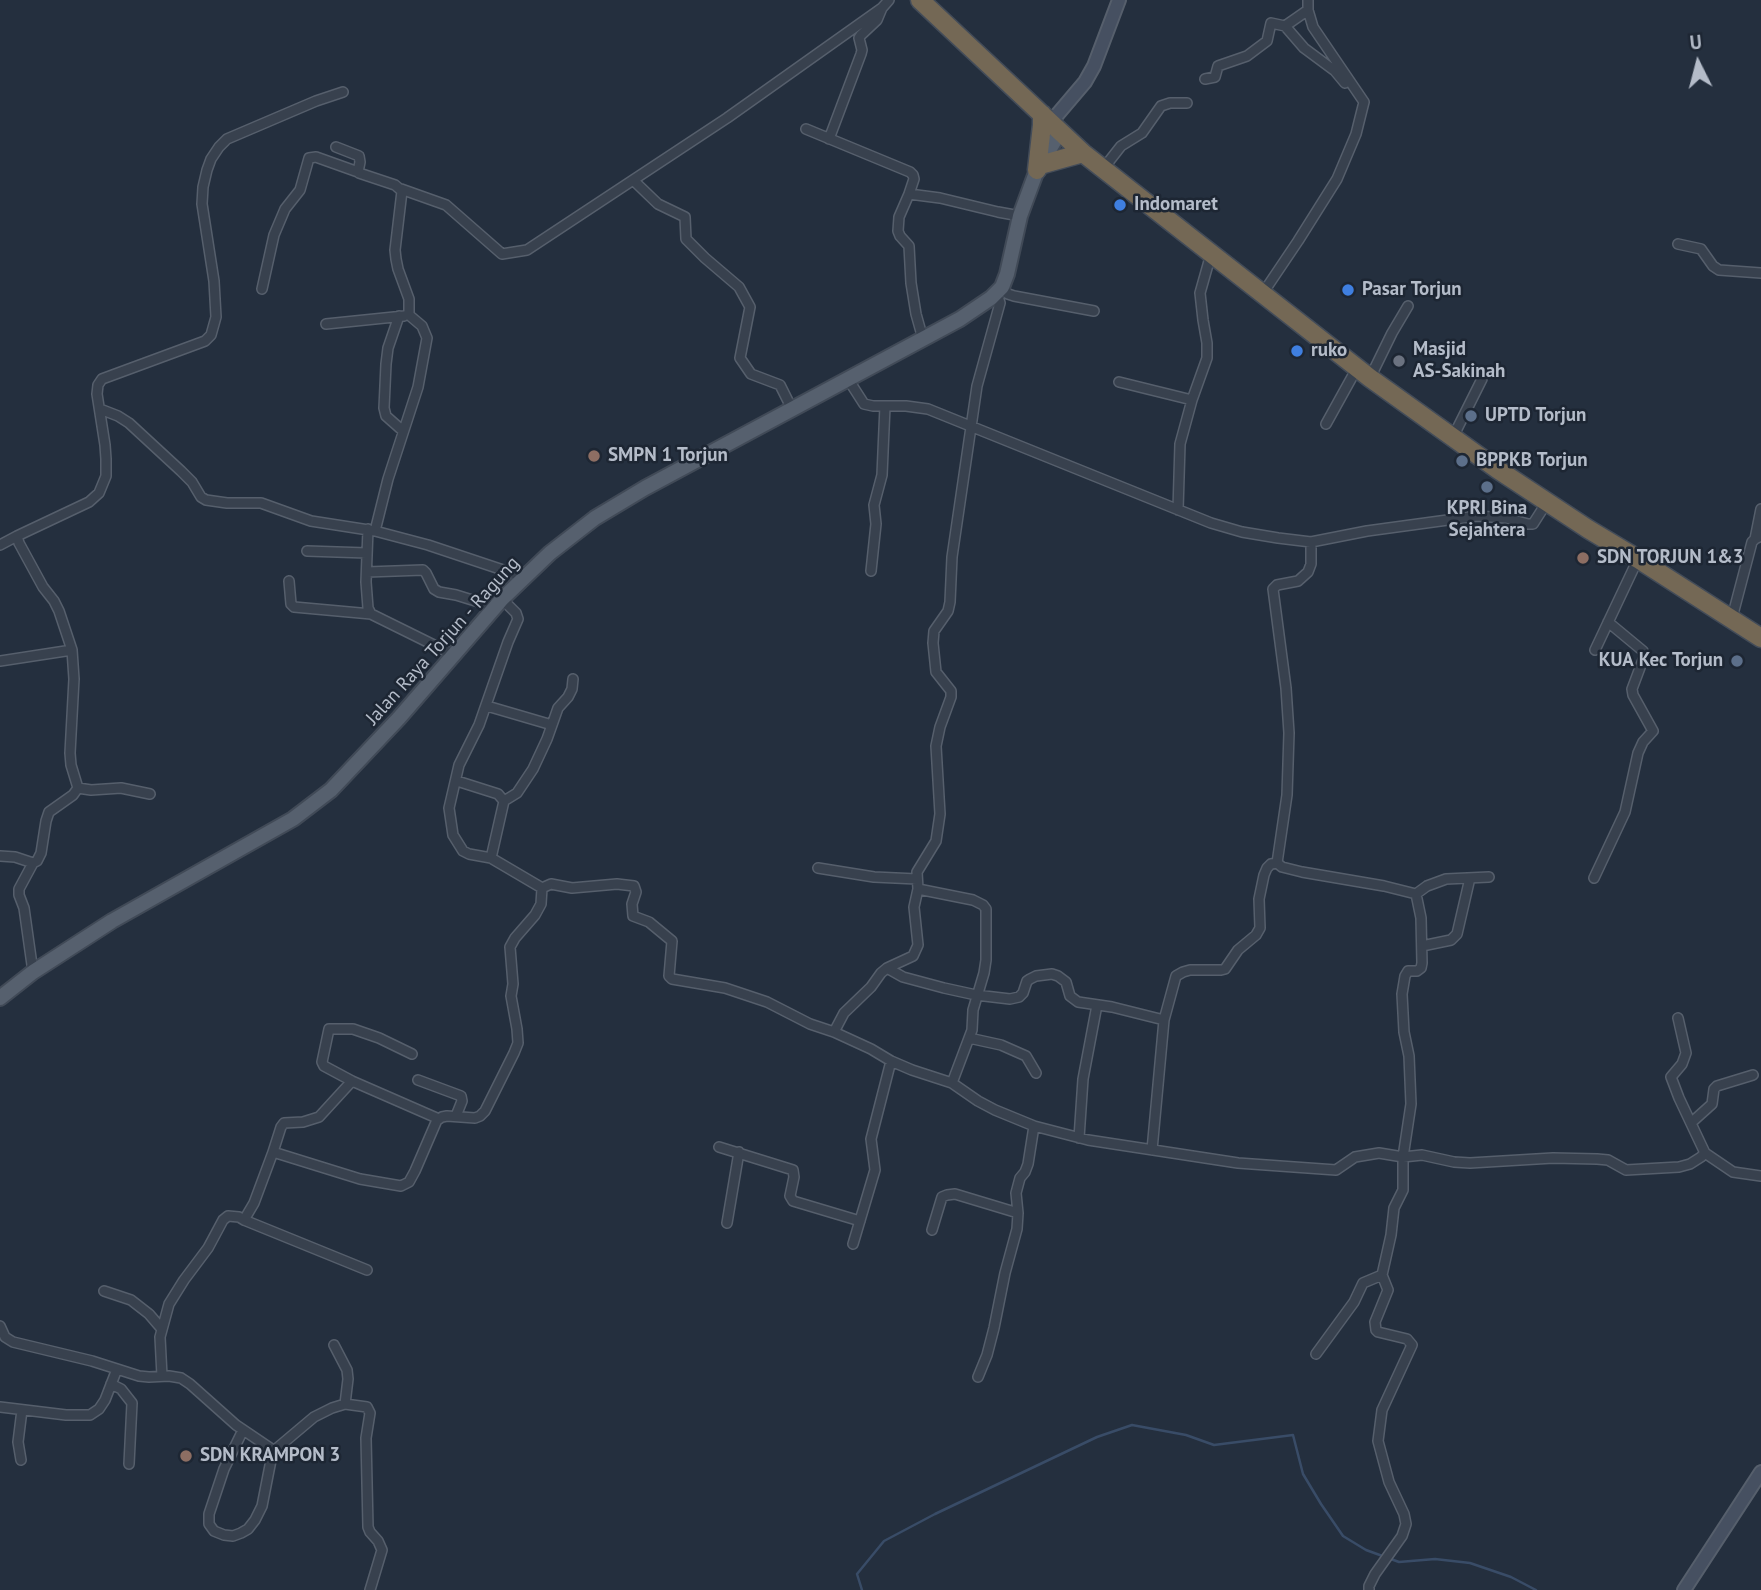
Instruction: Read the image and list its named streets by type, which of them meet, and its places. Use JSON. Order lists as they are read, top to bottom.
{
  "streets": {
    "main road": ["Jalan Raya Torjun - Ragung"]
  },
  "places": [
    "Indomaret",
    "Pasar Torjun",
    "ruko",
    "Masjid AS-Sakinah",
    "UPTD Torjun",
    "SMPN 1 Torjun",
    "BPPKB Torjun",
    "KPRI Bina Sejahtera",
    "SDN TORJUN 1&3",
    "KUA Kec Torjun",
    "SDN KRAMPON 3"
  ],
  "north": "top"
}
